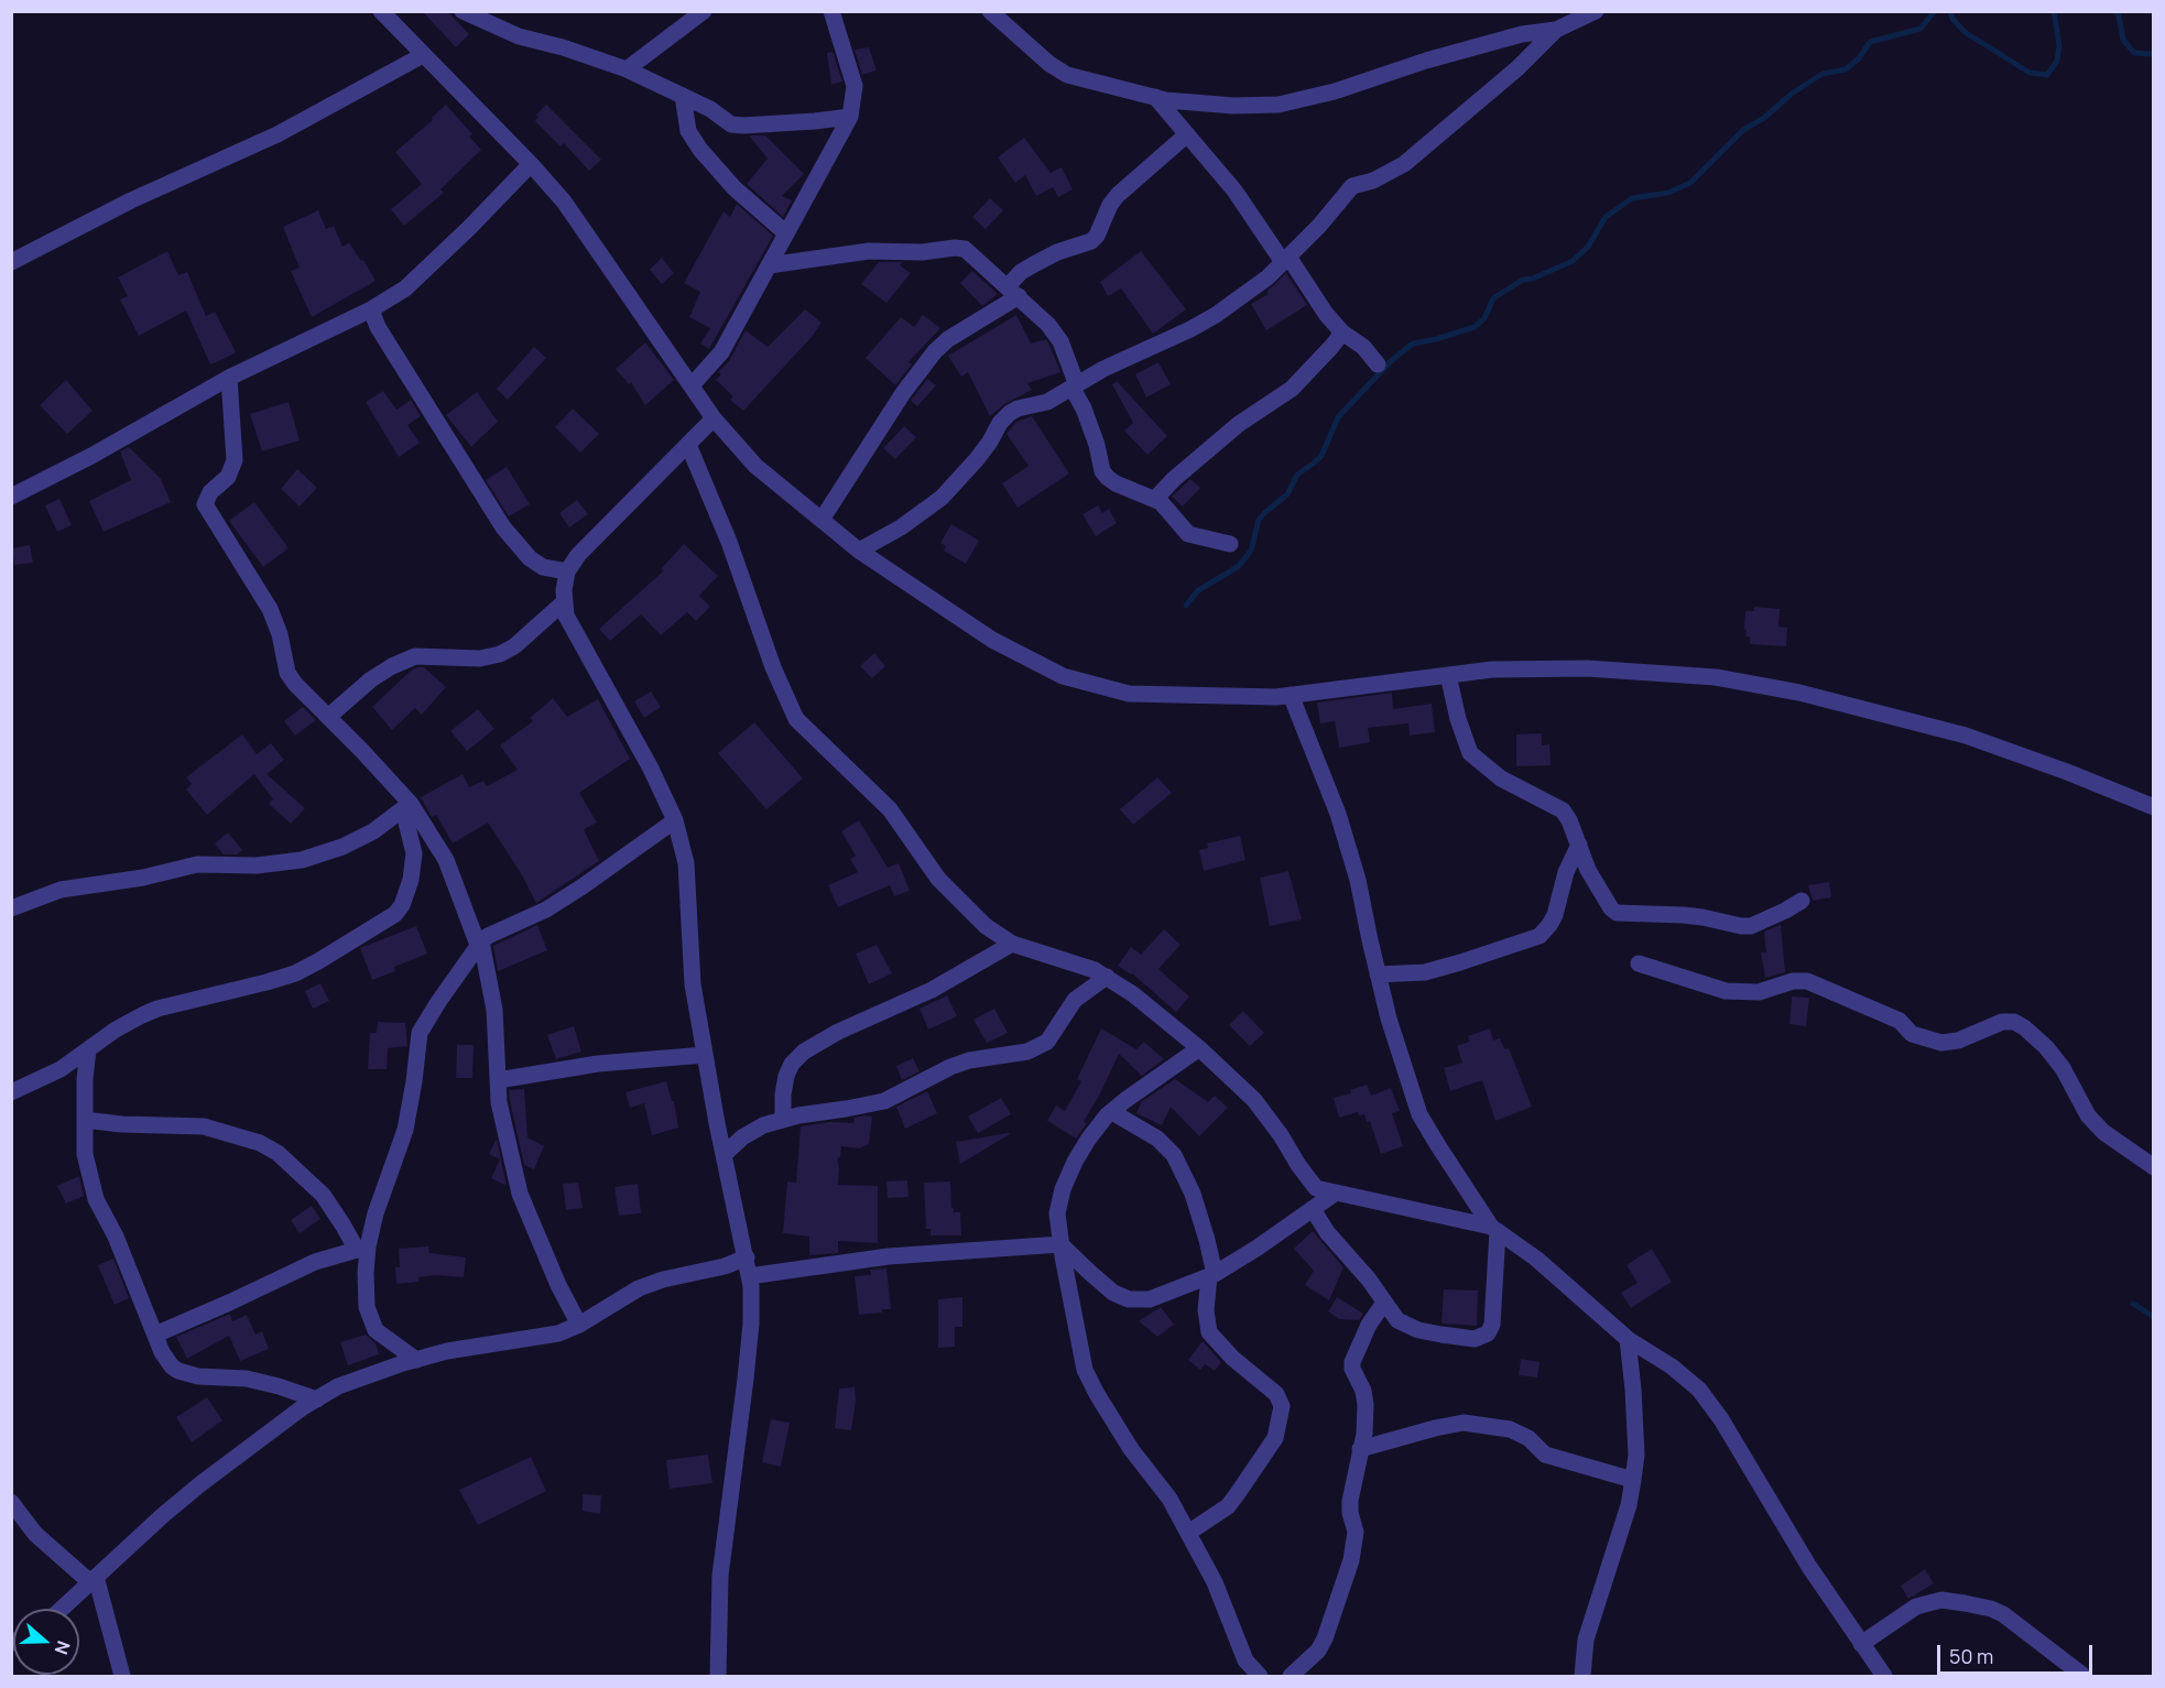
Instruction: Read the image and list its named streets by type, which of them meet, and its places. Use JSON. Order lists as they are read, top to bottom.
{
  "scale_bar": "50 m",
  "north": "right"
}
